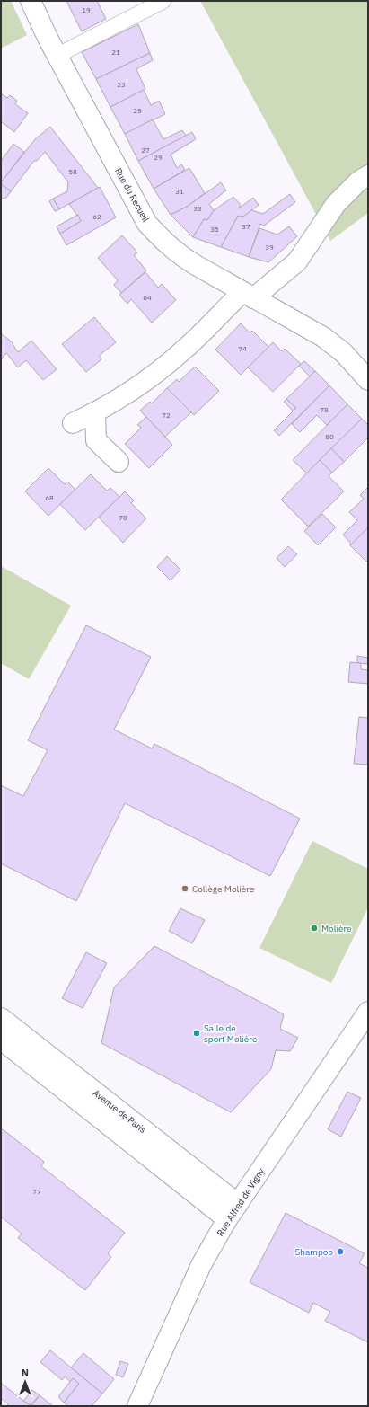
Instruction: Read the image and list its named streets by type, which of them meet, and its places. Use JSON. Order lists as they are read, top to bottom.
{
  "streets": {
    "street": ["Rue du Recueil", "Avenue de Paris", "Rue Alfred de Vigny"]
  },
  "crossings": [
    ["Avenue de Paris", "Rue Alfred de Vigny"]
  ],
  "places": [
    "Collège Molière",
    "Molière",
    "Salle de sport Molière",
    "Shampoo"
  ],
  "house_numbers": [
    "19",
    "21",
    "23",
    "25",
    "27",
    "29",
    "58",
    "31",
    "33",
    "62",
    "37",
    "35",
    "39",
    "64",
    "74",
    "78",
    "72",
    "80",
    "68",
    "70",
    "77"
  ],
  "north": "top"
}
